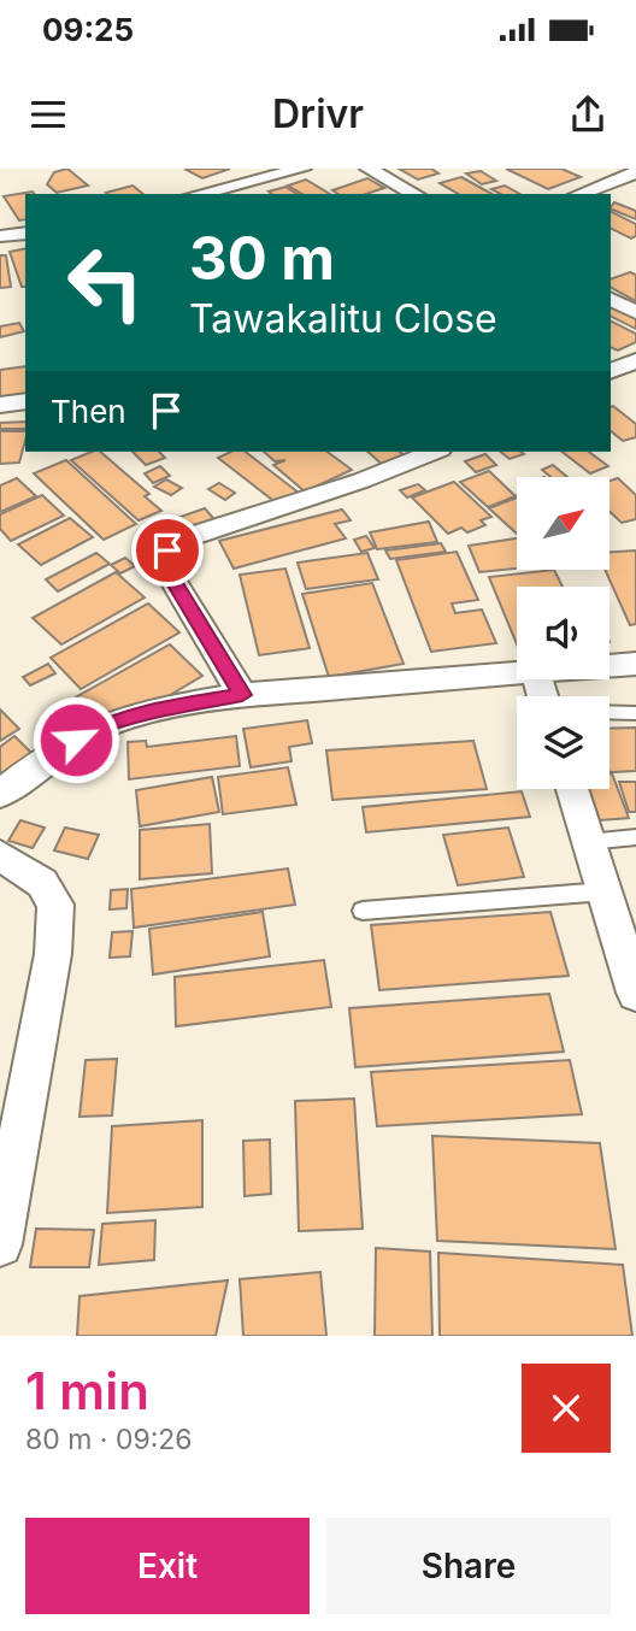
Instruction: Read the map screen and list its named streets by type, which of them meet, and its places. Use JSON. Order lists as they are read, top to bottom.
{
  "north": "top right",
  "page": {
    "status": "09:25",
    "header": "Drivr",
    "turn": ["30 m", "Tawakalitu Close"],
    "then": "Then",
    "heading": ["1 min", "80 m · 09:26"],
    "buttons": ["Exit", "Share"]
  }
}
